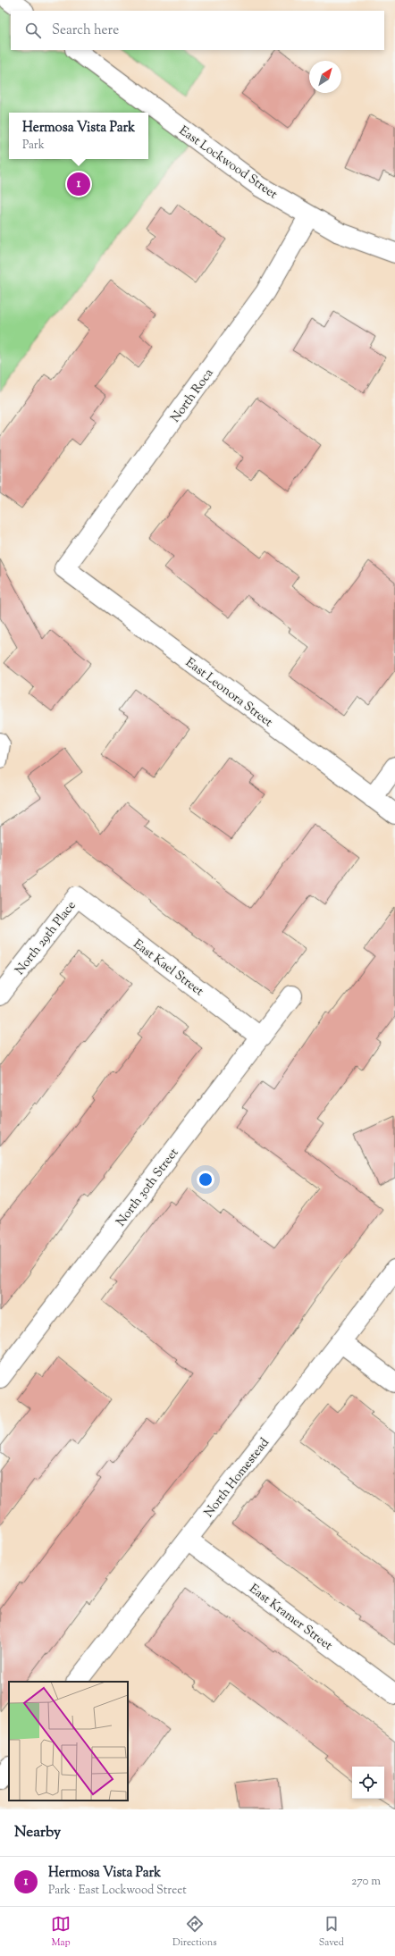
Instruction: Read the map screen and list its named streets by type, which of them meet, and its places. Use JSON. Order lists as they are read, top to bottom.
{
  "streets": {
    "street": [
      "East Lockwood Street",
      "North Roca",
      "East Leonora Street",
      "North 29th Place",
      "East Kael Street",
      "North 30th Street",
      "North Homestead",
      "East Kramer Street"
    ]
  },
  "crossings": [
    ["East Lockwood Street", "North Roca"],
    ["North Roca", "East Leonora Street"],
    ["North 29th Place", "East Kael Street"],
    ["East Kael Street", "North 30th Street"],
    ["North Homestead", "East Kramer Street"]
  ],
  "north": "top right",
  "page": {
    "search": "Search here",
    "popup": ["Hermosa Vista Park", "Park"],
    "pins": "1",
    "heading": "Nearby",
    "list": [
      {
        "mark": "1",
        "name": "Hermosa Vista Park",
        "note": "Park · East Lockwood Street",
        "value": "270 m"
      }
    ],
    "nav": ["Map", "Directions", "Saved"]
  }
}
